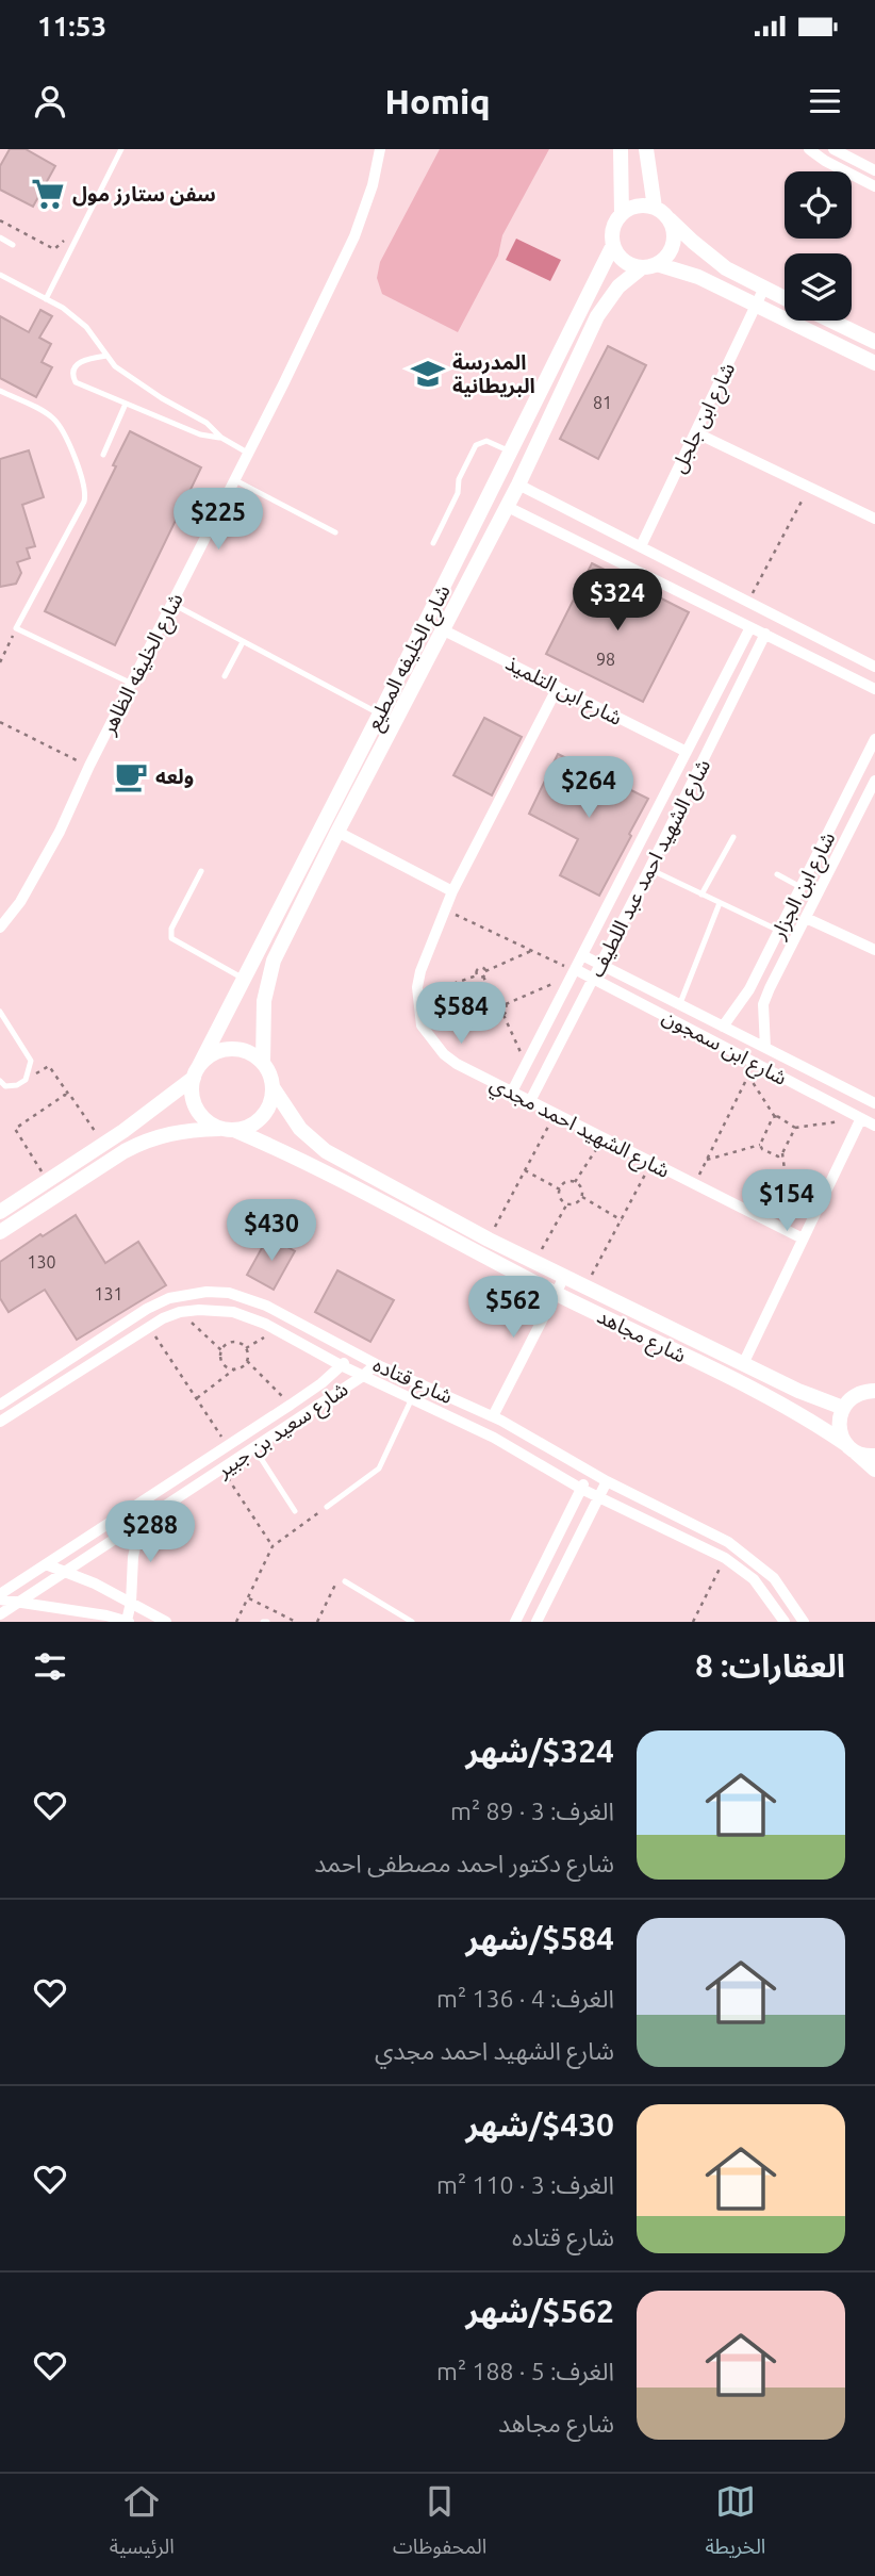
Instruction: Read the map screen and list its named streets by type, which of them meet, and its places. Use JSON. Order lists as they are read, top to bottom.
{
  "streets": {
    "street": [
      "شارع ابن جلجل",
      "شارع الخليفه المطيع",
      "شارع الخليفه الظاهر",
      "شارع ابن التلميذ",
      "شارع الشهيد احمد عبد اللطيف",
      "شارع ابن الجزار",
      "شارع ابن سمجون",
      "شارع الشهيد احمد مجدي",
      "شارع مجاهد",
      "شارع قتاده",
      "شارع سعيد بن جبير"
    ]
  },
  "crossings": [
    ["شارع الخليفه المطيع", "شارع ابن التلميذ"],
    ["شارع الخليفه المطيع", "شارع مجاهد"],
    ["شارع ابن التلميذ", "شارع الشهيد احمد عبد اللطيف"],
    ["شارع الشهيد احمد عبد اللطيف", "شارع ابن سمجون"],
    ["شارع الشهيد احمد عبد اللطيف", "شارع الشهيد احمد مجدي"],
    ["شارع ابن الجزار", "شارع ابن سمجون"],
    ["شارع قتاده", "شارع سعيد بن جبير"]
  ],
  "places": {
    "supermarket": ["سفن ستارز مول"],
    "school or university": ["المدرسة البريطانية"],
    "cafe": ["ولعه"]
  },
  "house_numbers": [
    "81",
    "98",
    "130",
    "131"
  ],
  "page": {
    "status": "11:53",
    "header": "Homiq",
    "price": [
      "$225",
      "$324",
      "$264",
      "$584",
      "$154",
      "$430",
      "$562",
      "$288"
    ],
    "heading": "العقارات: 8",
    "list": [
      {
        "name": "$324/شهر",
        "note": "الغرف: 3 · 89 m² · شارع دكتور احمد مصطفى احمد"
      },
      {
        "name": "$584/شهر",
        "note": "الغرف: 4 · 136 m² · شارع الشهيد احمد مجدي"
      },
      {
        "name": "$430/شهر",
        "note": "الغرف: 3 · 110 m² · شارع قتاده"
      },
      {
        "name": "$562/شهر",
        "note": "الغرف: 5 · 188 m² · شارع مجاهد"
      }
    ],
    "tabs": ["الخريطة", "المحفوظات", "الرئيسية"]
  }
}
